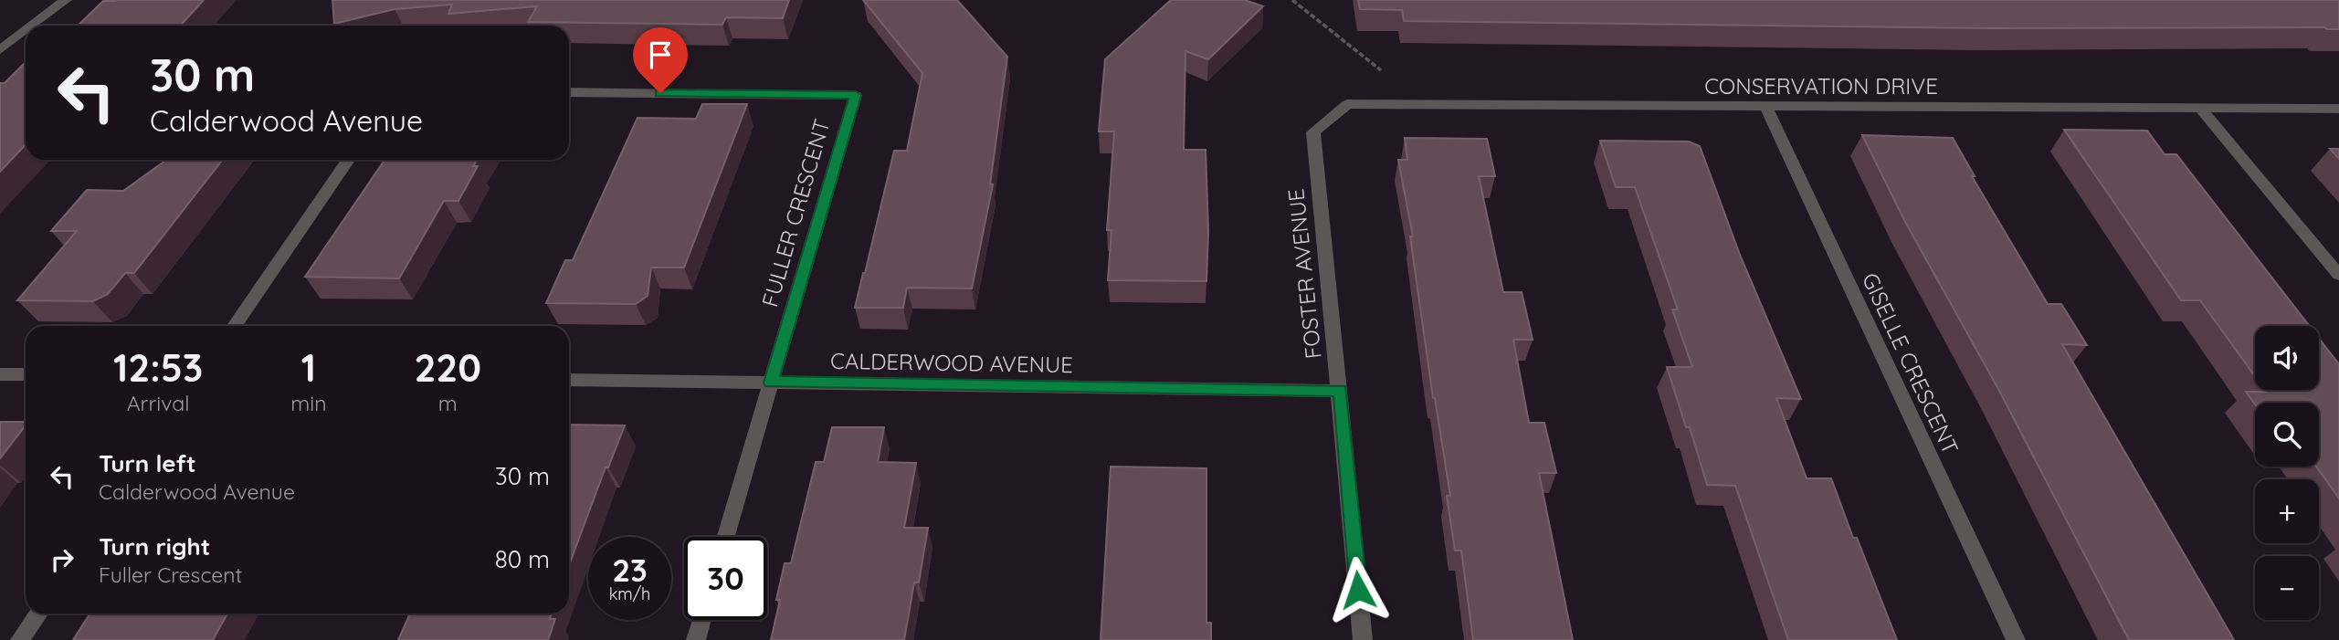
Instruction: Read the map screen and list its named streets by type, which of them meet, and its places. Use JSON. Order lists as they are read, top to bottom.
{
  "streets": {
    "street": [
      "CONSERVATION DRIVE",
      "FULLER CRESCENT",
      "FOSTER AVENUE",
      "CALDERWOOD AVENUE",
      "GISELLE CRESCENT"
    ]
  },
  "crossings": [
    ["CONSERVATION DRIVE", "FOSTER AVENUE"],
    ["CONSERVATION DRIVE", "GISELLE CRESCENT"],
    ["FULLER CRESCENT", "CALDERWOOD AVENUE"],
    ["FOSTER AVENUE", "CALDERWOOD AVENUE"]
  ],
  "page": {
    "turn": ["30 m", "Calderwood Avenue"],
    "map_buttons": ["+", "−"],
    "eta": [
      "12:53",
      "Arrival",
      "1",
      "min",
      "220",
      "m"
    ],
    "list": [
      {
        "name": "Turn left",
        "note": "Calderwood Avenue",
        "value": "30 m"
      },
      {
        "name": "Turn right",
        "note": "Fuller Crescent",
        "value": "80 m"
      }
    ],
    "speed": "23 km/h",
    "limit": "30"
  }
}
